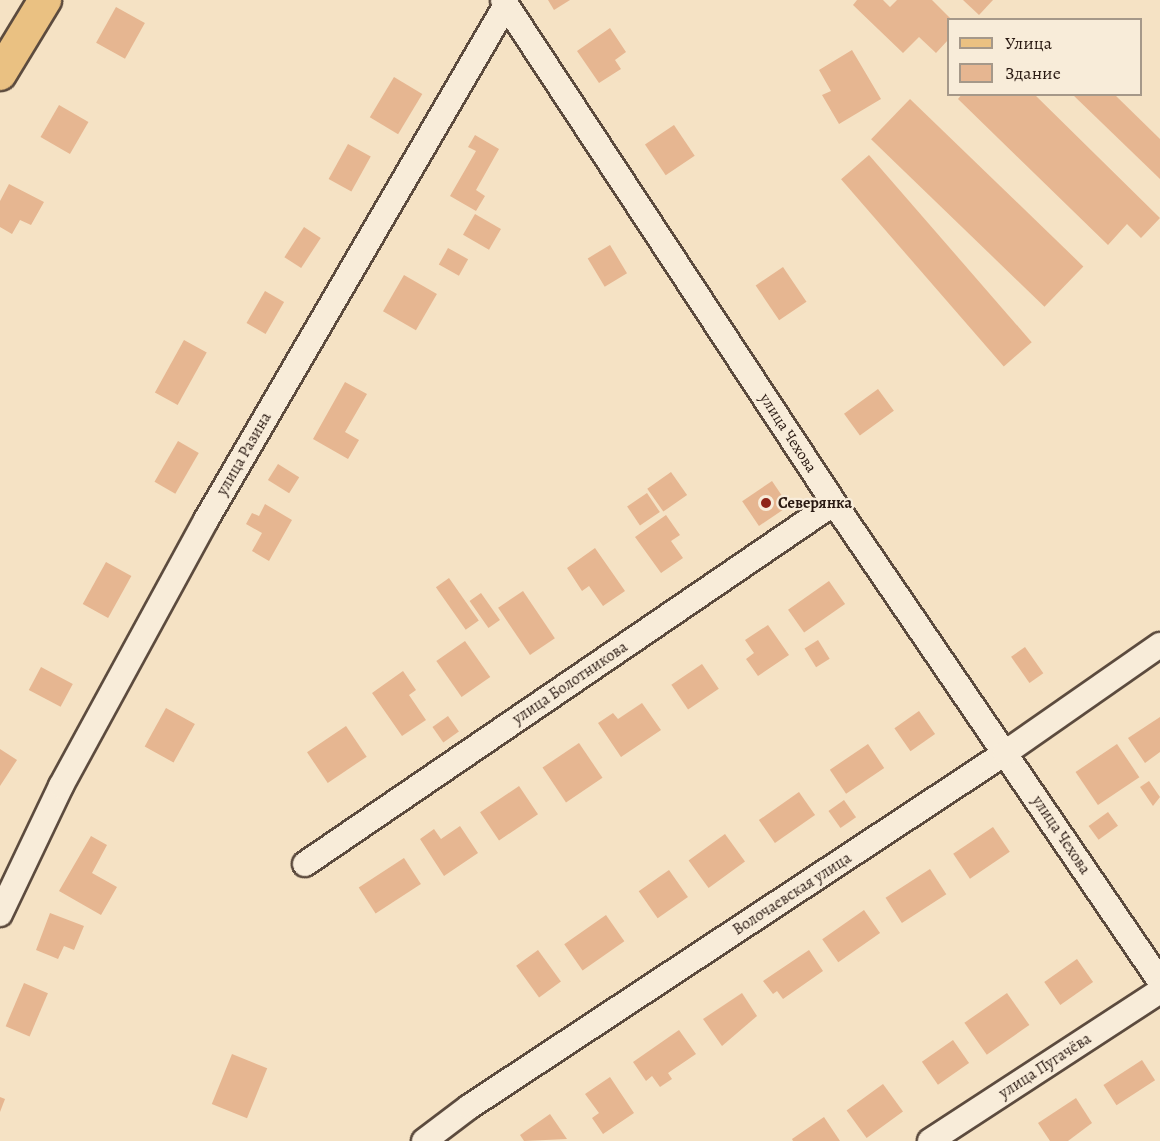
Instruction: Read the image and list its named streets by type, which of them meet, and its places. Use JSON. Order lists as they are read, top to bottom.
{
  "streets": {
    "street": [
      "улица Чехова",
      "улица Разина",
      "улица Болотникова",
      "Волочаевская улица",
      "улица Пугачёва"
    ]
  },
  "crossings": [
    ["улица Чехова", "улица Разина"],
    ["улица Чехова", "улица Болотникова"],
    ["улица Чехова", "Волочаевская улица"]
  ],
  "places": ["Северянка"],
  "legend": ["Улица", "Здание"]
}
